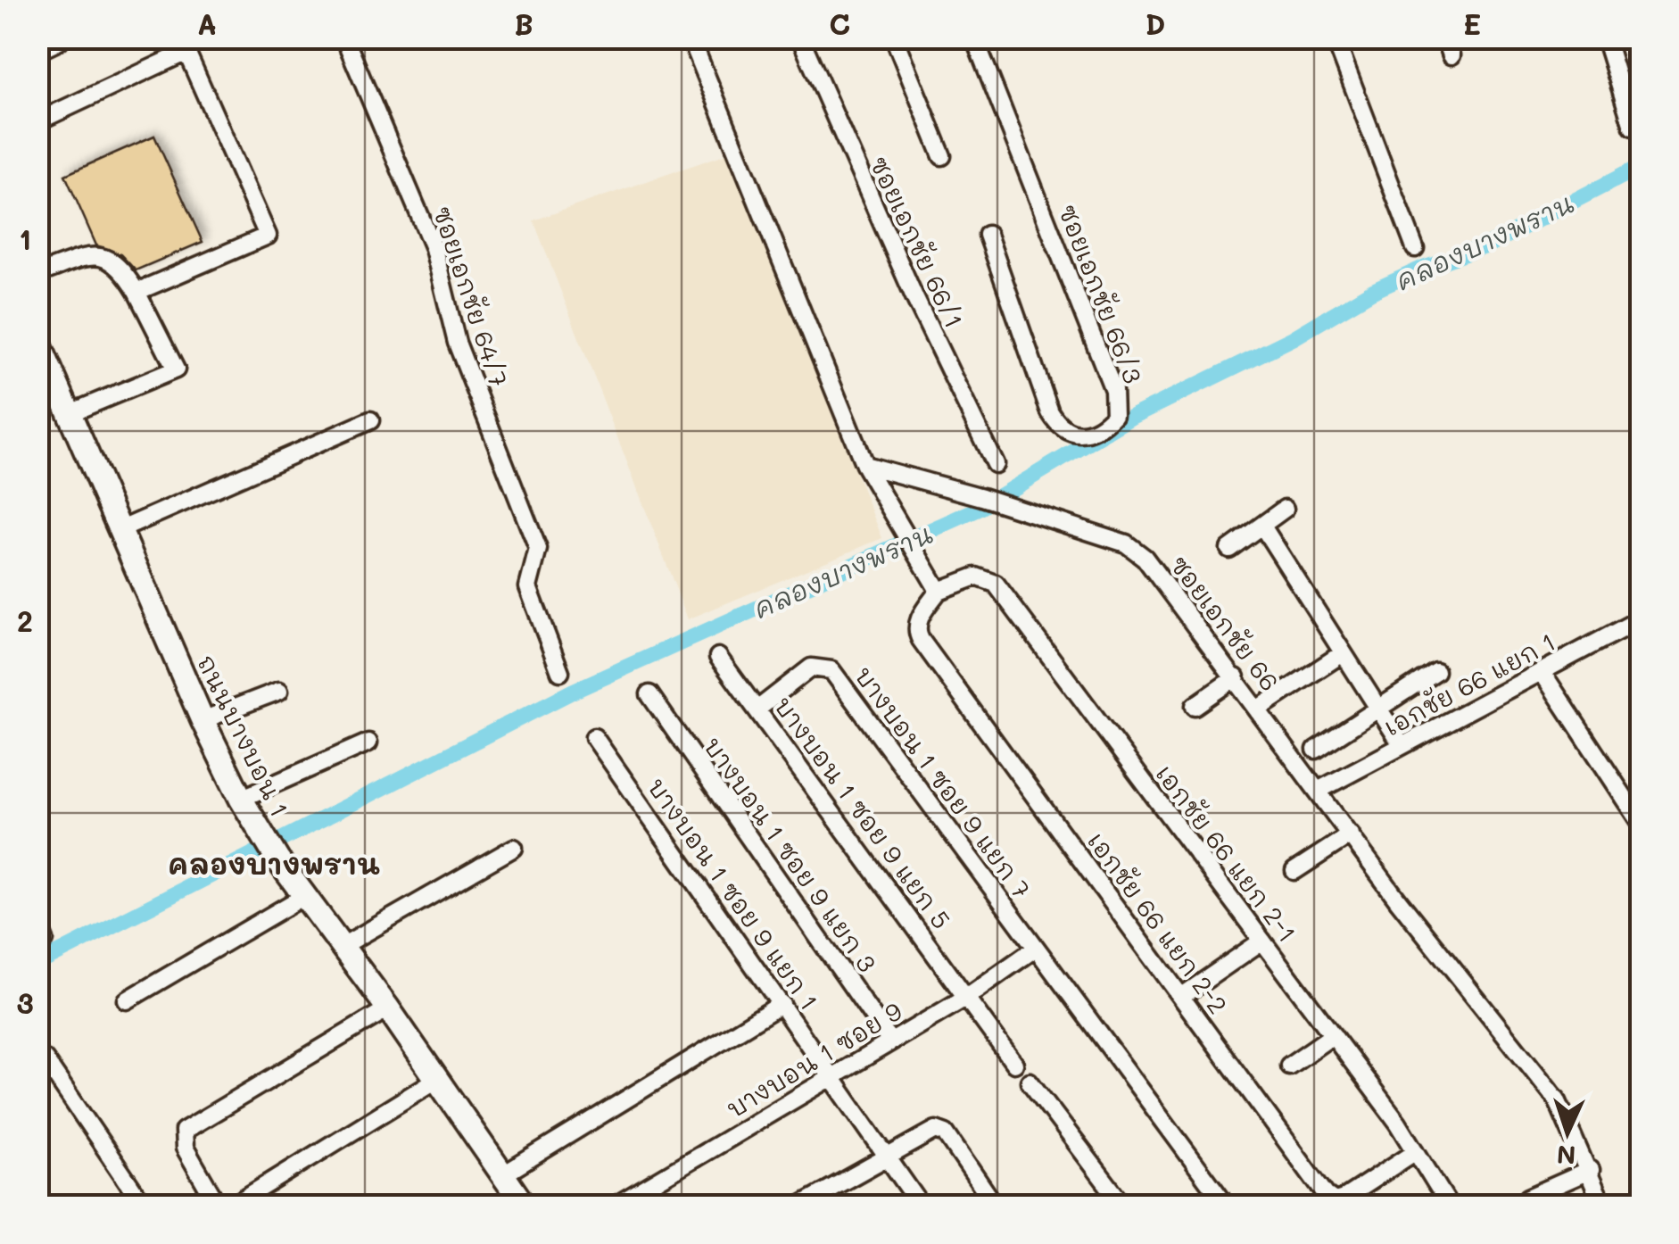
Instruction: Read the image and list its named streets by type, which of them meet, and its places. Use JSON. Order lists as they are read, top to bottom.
{
  "streets": {
    "main road": ["ถนนบางบอน 1"],
    "street": [
      "ซอยเอกชัย 66/1",
      "ซอยเอกชัย 66/3",
      "ซอยเอกชัย 64/7",
      "ซอยเอกชัย 66",
      "เอกชัย 66 แยก 1",
      "บางบอน 1 ซอย 9 แยก 7",
      "บางบอน 1 ซอย 9 แยก 5",
      "เอกชัย 66 แยก 2-1",
      "บางบอน 1 ซอย 9 แยก 3",
      "บางบอน 1 ซอย 9 แยก 1",
      "เอกชัย 66 แยก 2-2",
      "บางบอน 1 ซอย 9"
    ]
  },
  "crossings": [
    ["ซอยเอกชัย 66", "เอกชัย 66 แยก 1"],
    ["บางบอน 1 ซอย 9 แยก 7", "บางบอน 1 ซอย 9 แยก 5"],
    ["บางบอน 1 ซอย 9 แยก 7", "บางบอน 1 ซอย 9"],
    ["บางบอน 1 ซอย 9 แยก 5", "บางบอน 1 ซอย 9"],
    ["เอกชัย 66 แยก 2-1", "เอกชัย 66 แยก 2-2"],
    ["บางบอน 1 ซอย 9 แยก 3", "บางบอน 1 ซอย 9"],
    ["บางบอน 1 ซอย 9 แยก 1", "บางบอน 1 ซอย 9"]
  ],
  "districts": ["คลองบางพราน"],
  "water": ["คลองบางพราน"],
  "north": "bottom",
  "grid": {
    "columns": [
      "A",
      "B",
      "C",
      "D",
      "E"
    ],
    "rows": ["1", "2", "3"]
  }
}
